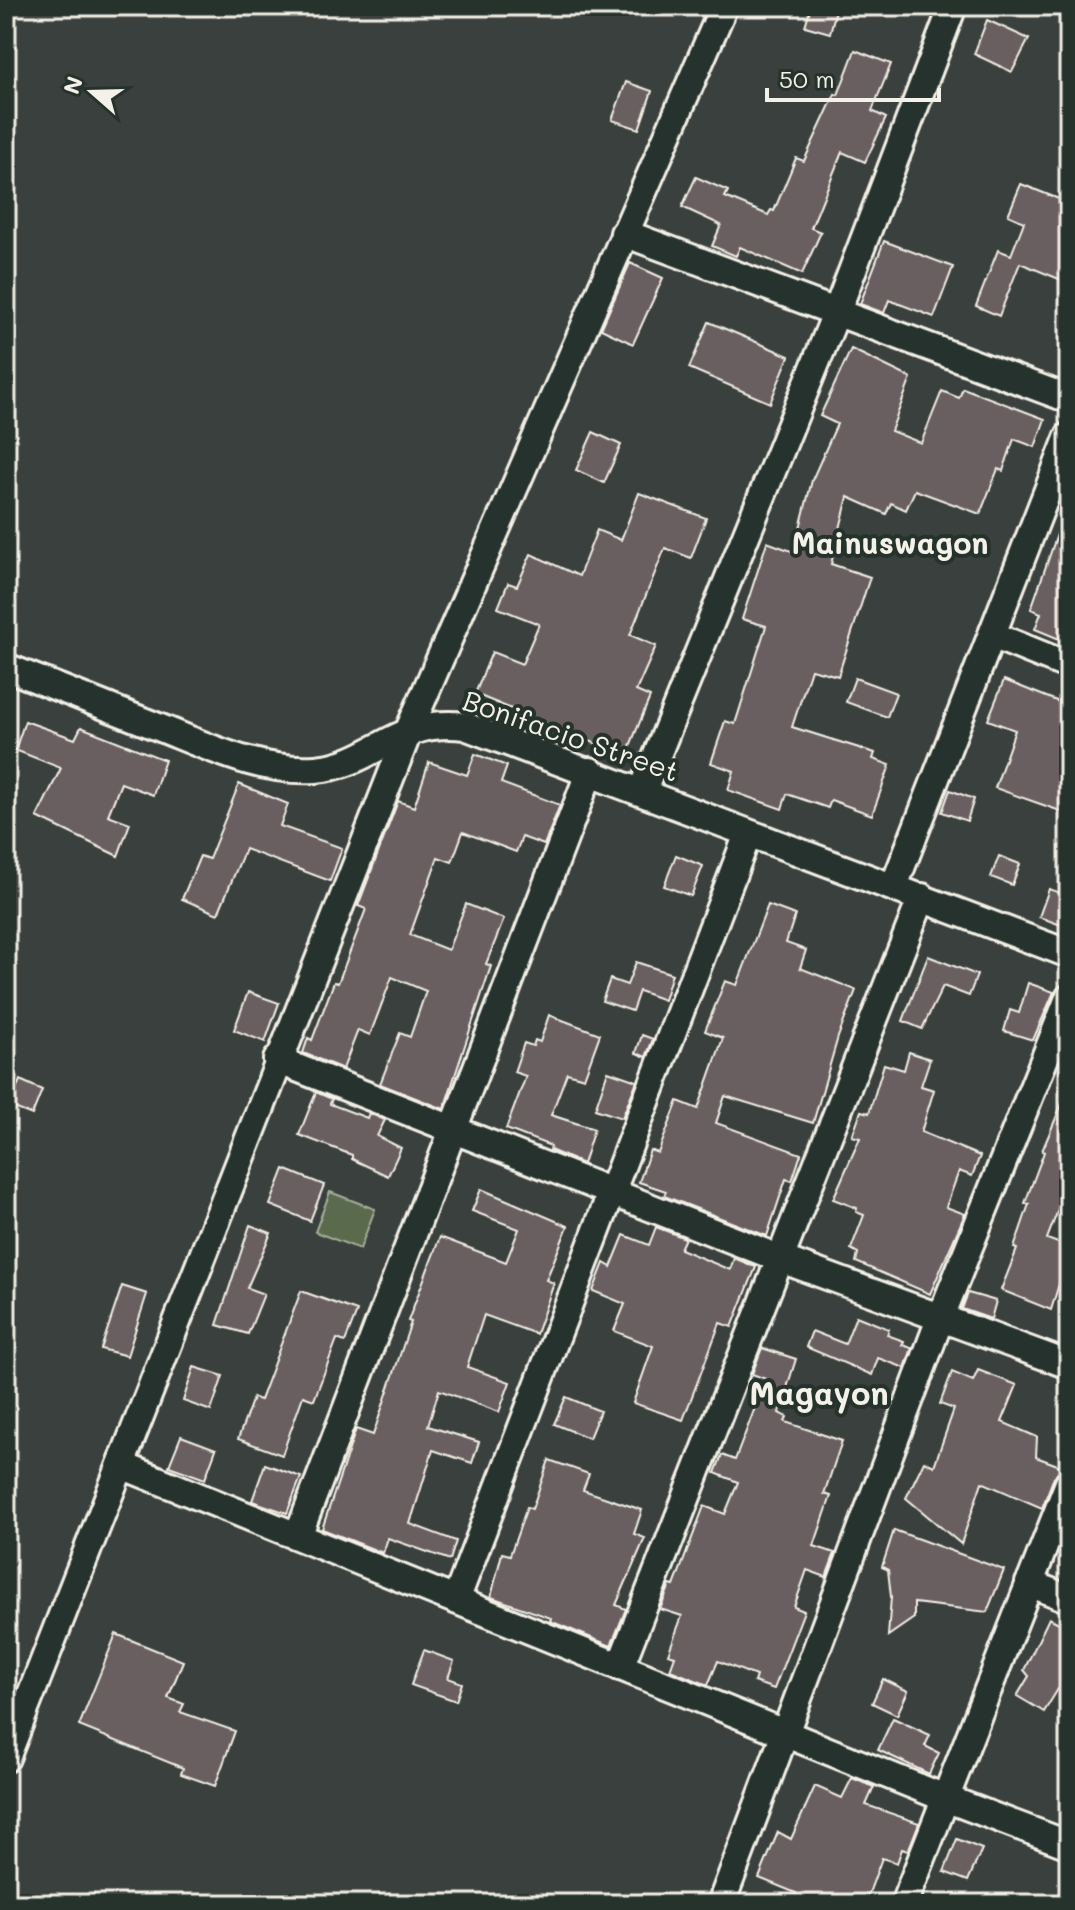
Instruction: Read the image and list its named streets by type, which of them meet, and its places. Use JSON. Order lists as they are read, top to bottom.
{
  "streets": {
    "street": ["Bonifacio Street"]
  },
  "districts": ["Mainuswagon", "Magayon"],
  "scale_bar": "50 m",
  "north": "left"
}
